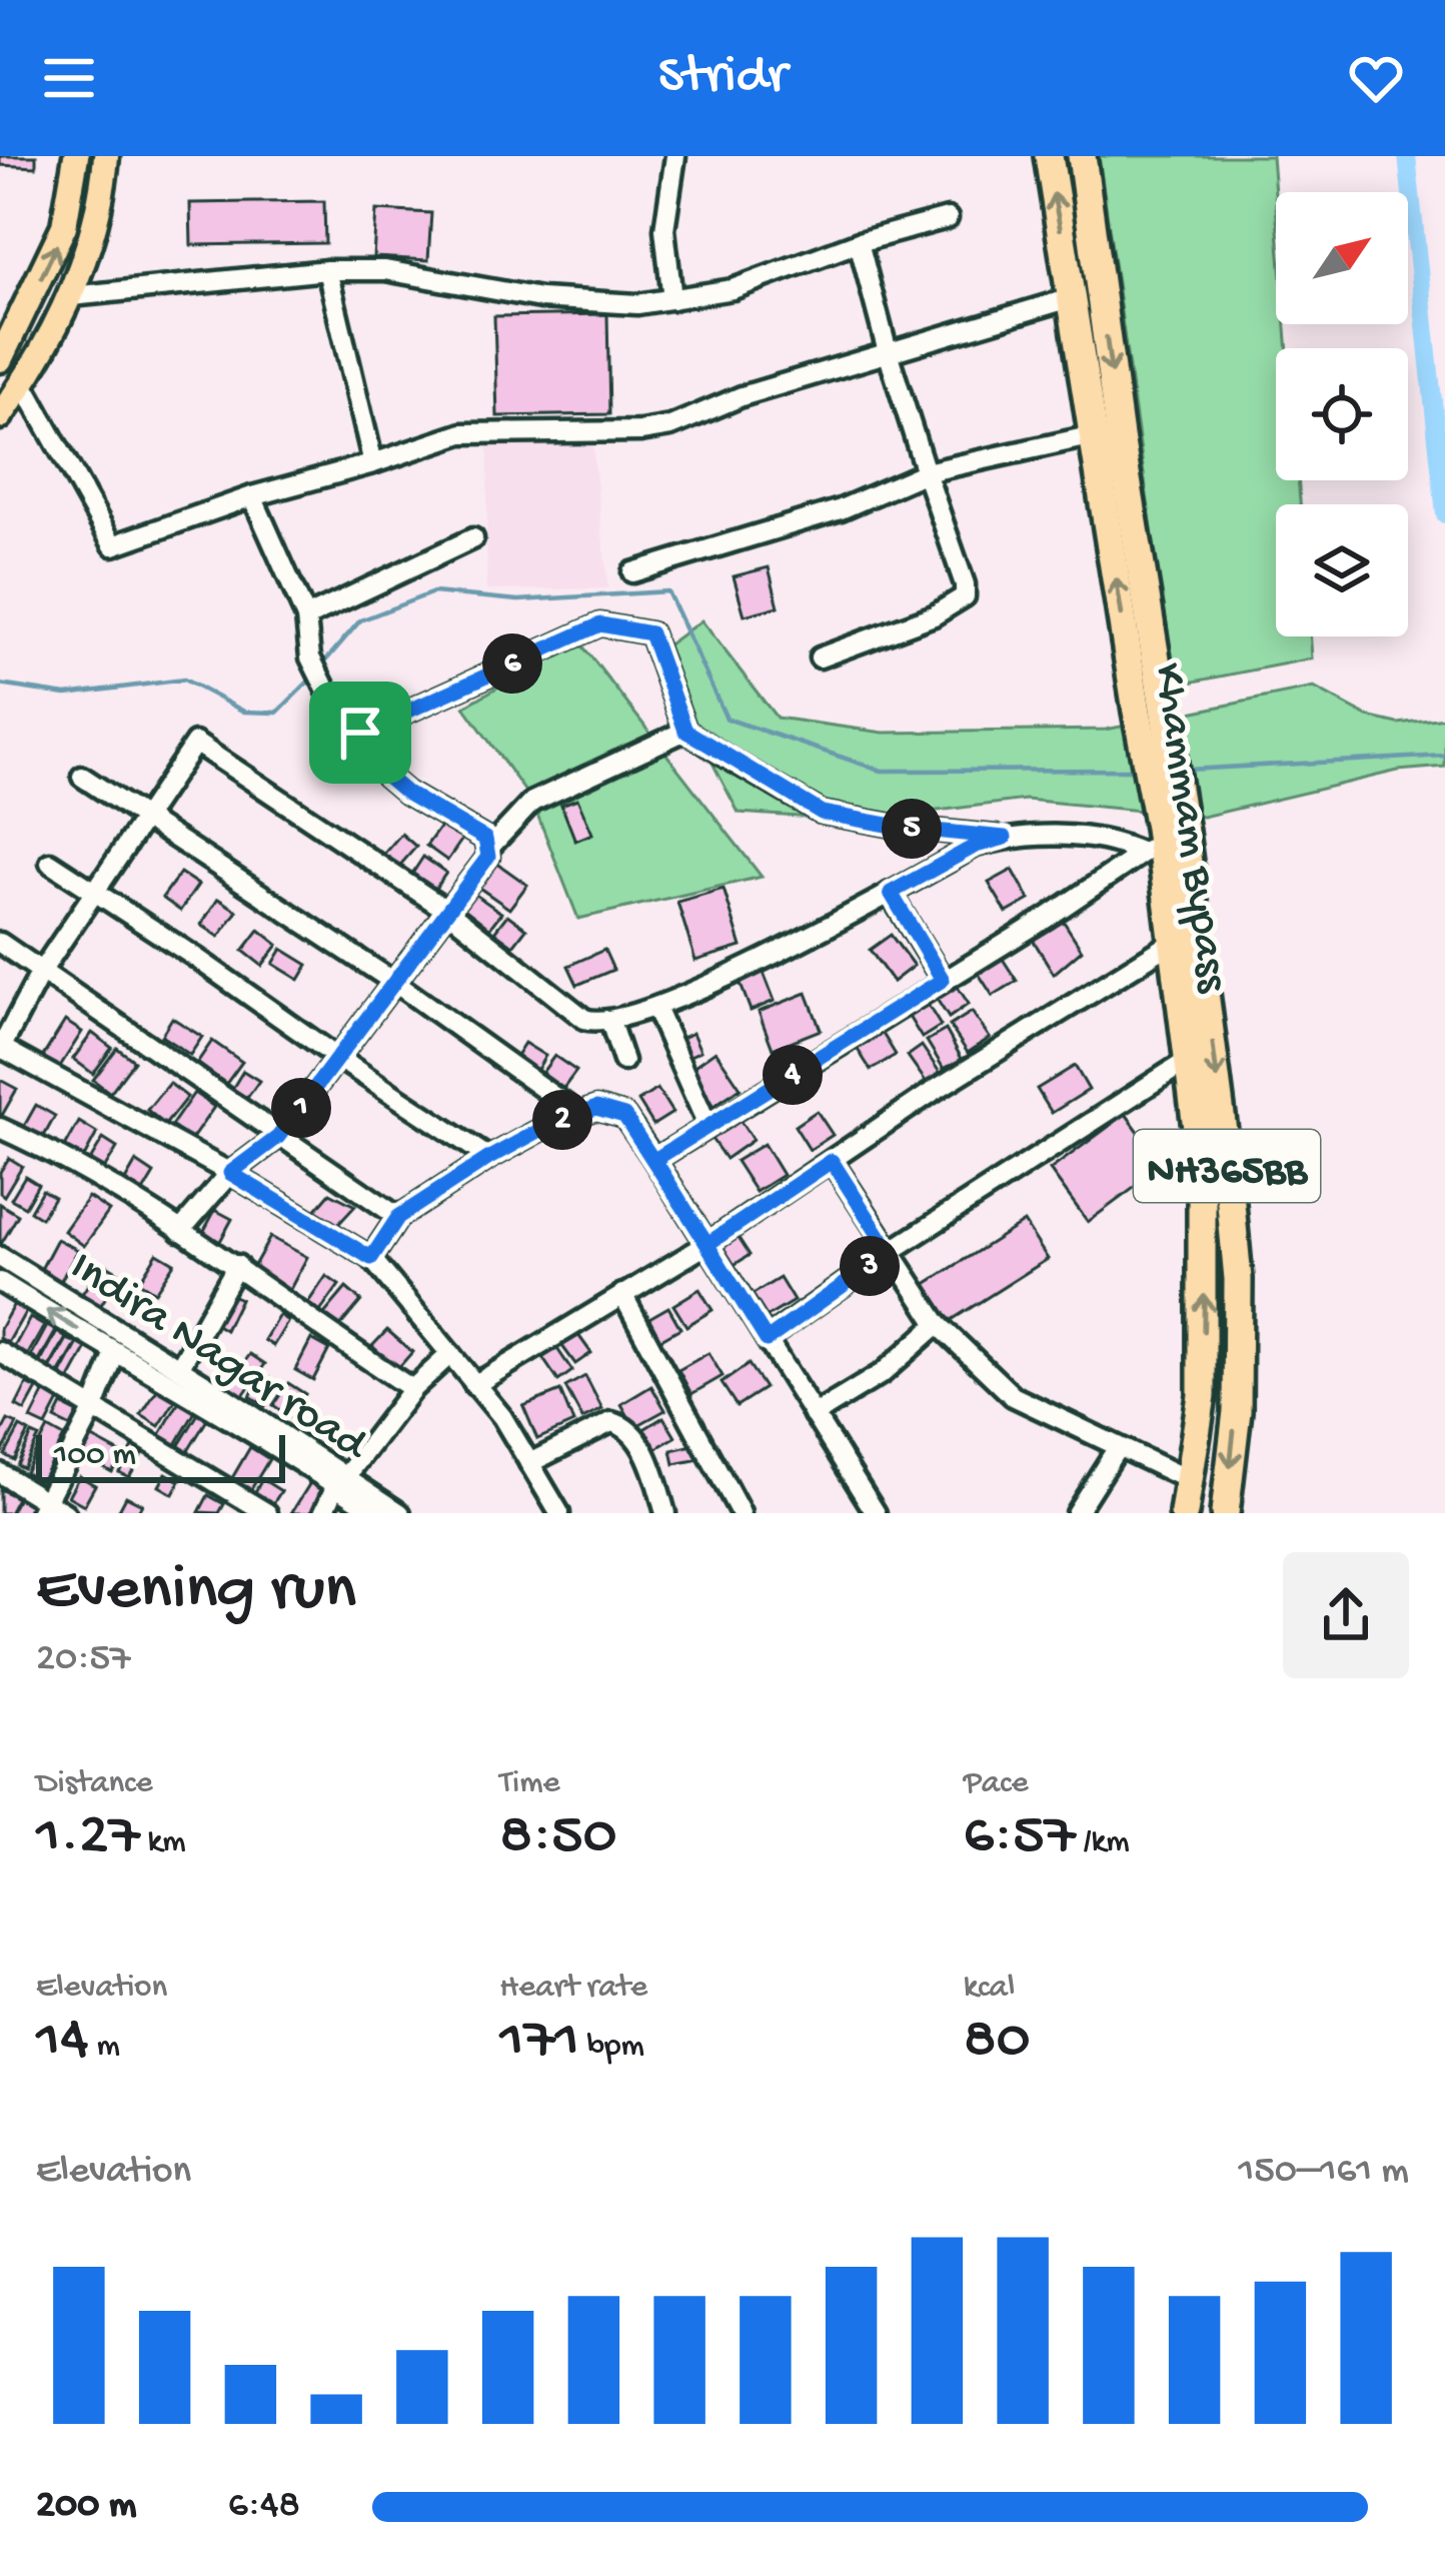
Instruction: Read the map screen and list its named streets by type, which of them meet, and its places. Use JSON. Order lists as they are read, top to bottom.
{
  "streets": {
    "highway": ["Khammam Bypass", "NH365BB"],
    "street": ["Indira Nagar road"]
  },
  "scale_bar": "100 m",
  "north": "top right",
  "page": {
    "header": "Stridr",
    "pins": [
      "6",
      "5",
      "4",
      "1",
      "2",
      "3"
    ],
    "scale": "100 m",
    "heading": ["Evening run", "20:57"],
    "stats": [
      ["Distance", "1.27 km"],
      ["Time", "8:50"],
      ["Pace", "6:57 /km"],
      ["Elevation", "14 m"],
      ["Heart rate", "171 bpm"],
      ["kcal", "80"]
    ],
    "chart": ["Elevation", "150–161 m"],
    "list": [
      {
        "name": "200 m",
        "note": "6:48"
      }
    ]
  }
}
